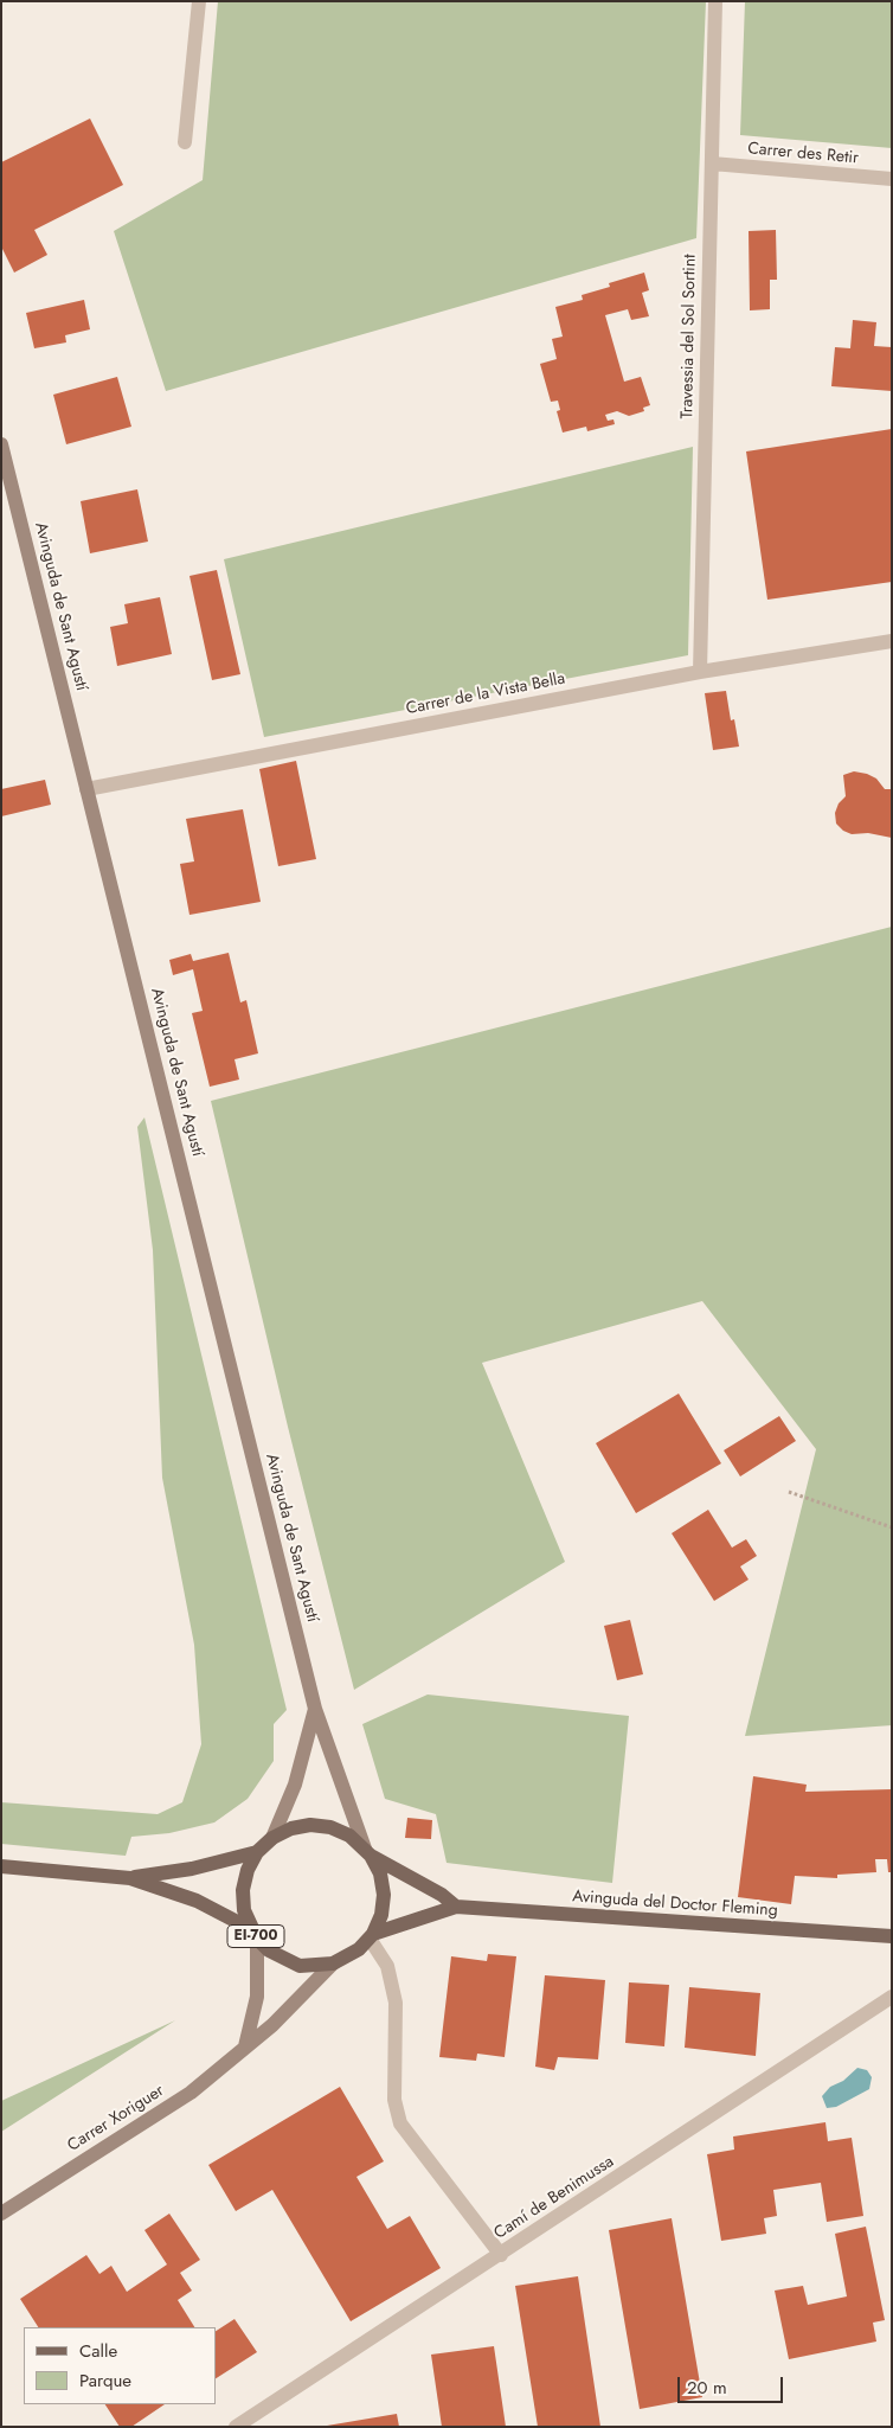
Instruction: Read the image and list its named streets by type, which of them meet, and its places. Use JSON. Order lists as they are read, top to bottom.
{
  "streets": {
    "main road": ["Avinguda del Doctor Fleming", "EI-700"],
    "street": [
      "Carrer des Retir",
      "Travessia del Sol Sortint",
      "Avinguda de Sant Agustí",
      "Carrer de la Vista Bella",
      "Carrer Xoriguer",
      "Camí de Benimussa"
    ]
  },
  "crossings": [
    ["Carrer des Retir", "Travessia del Sol Sortint"],
    ["Travessia del Sol Sortint", "Carrer de la Vista Bella"],
    ["Avinguda de Sant Agustí", "Carrer de la Vista Bella"],
    ["Avinguda de Sant Agustí", "Avinguda del Doctor Fleming"],
    ["Avinguda de Sant Agustí", "EI-700"],
    ["Avinguda de Sant Agustí", "Carrer Xoriguer"],
    ["Avinguda del Doctor Fleming", "EI-700"],
    ["Avinguda del Doctor Fleming", "Carrer Xoriguer"],
    ["EI-700", "Carrer Xoriguer"]
  ],
  "legend": ["Calle", "Parque"],
  "scale_bar": "20 m"
}
